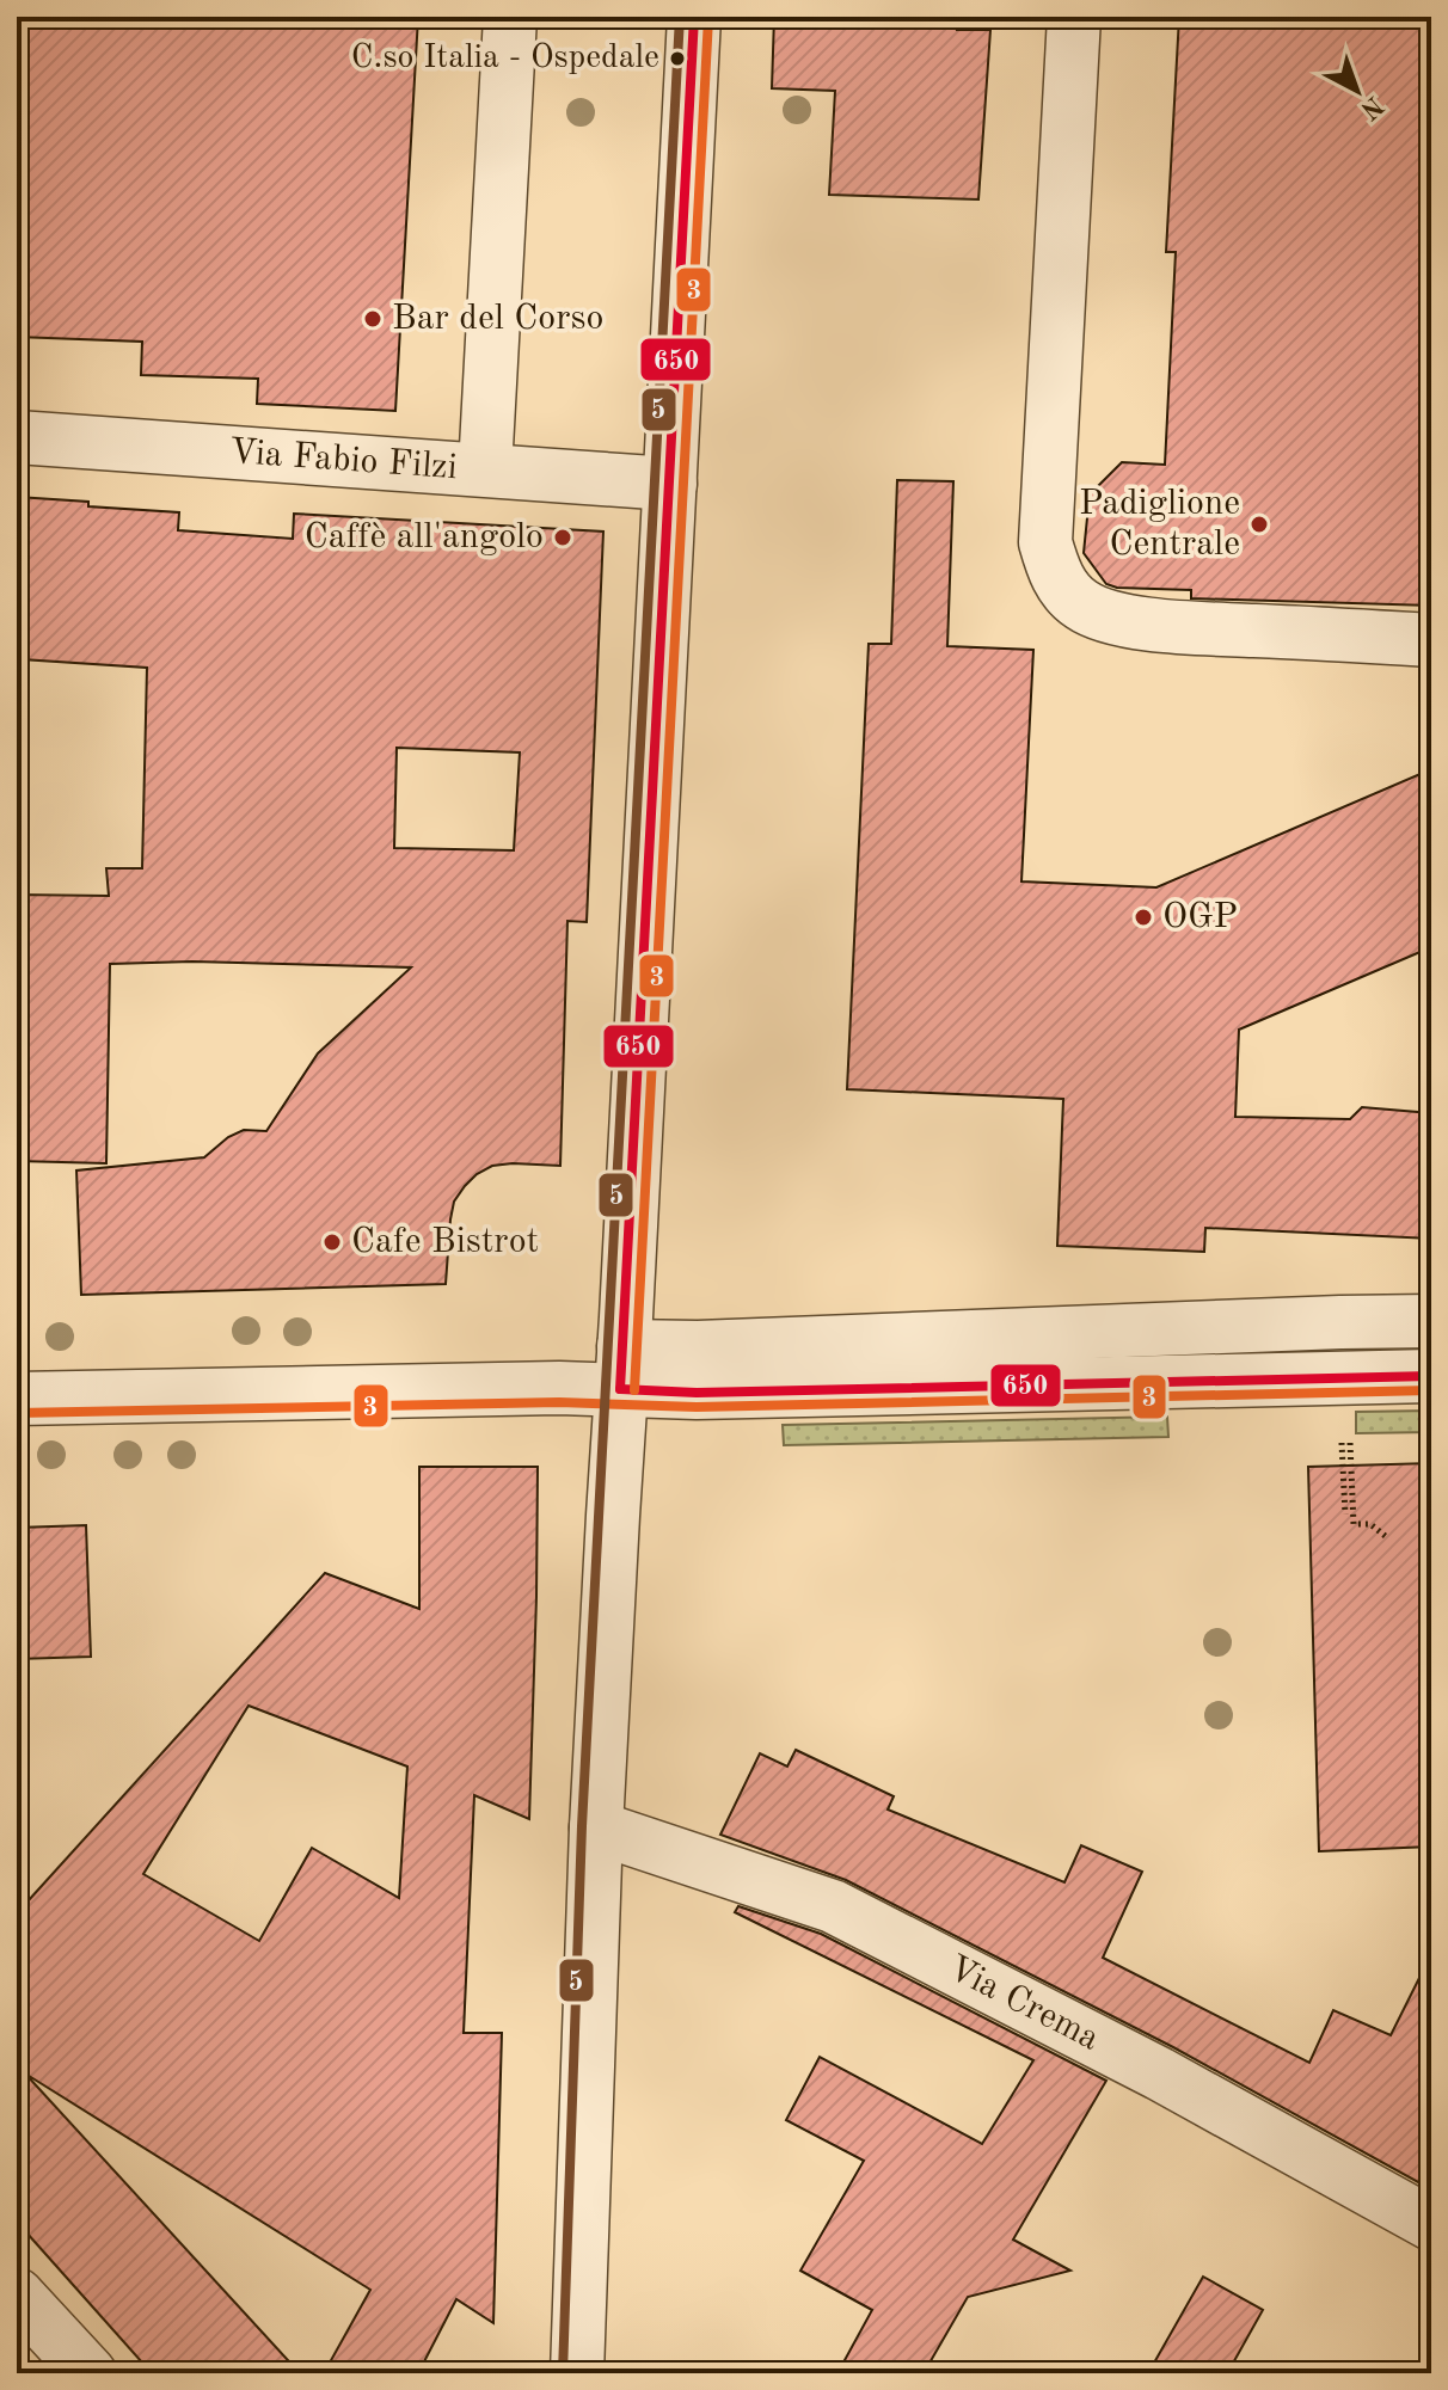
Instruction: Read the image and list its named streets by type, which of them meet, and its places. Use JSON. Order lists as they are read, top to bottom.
{
  "streets": {
    "street": ["Via Fabio Filzi", "Via Crema"]
  },
  "places": [
    "C.so Italia - Ospedale",
    "Bar del Corso",
    "Padiglione Centrale",
    "Caffè all'angolo",
    "OGP",
    "Cafe Bistrot"
  ],
  "lines": ["transit line 650", "transit line 5", "transit line 3"],
  "north": "bottom right"
}
